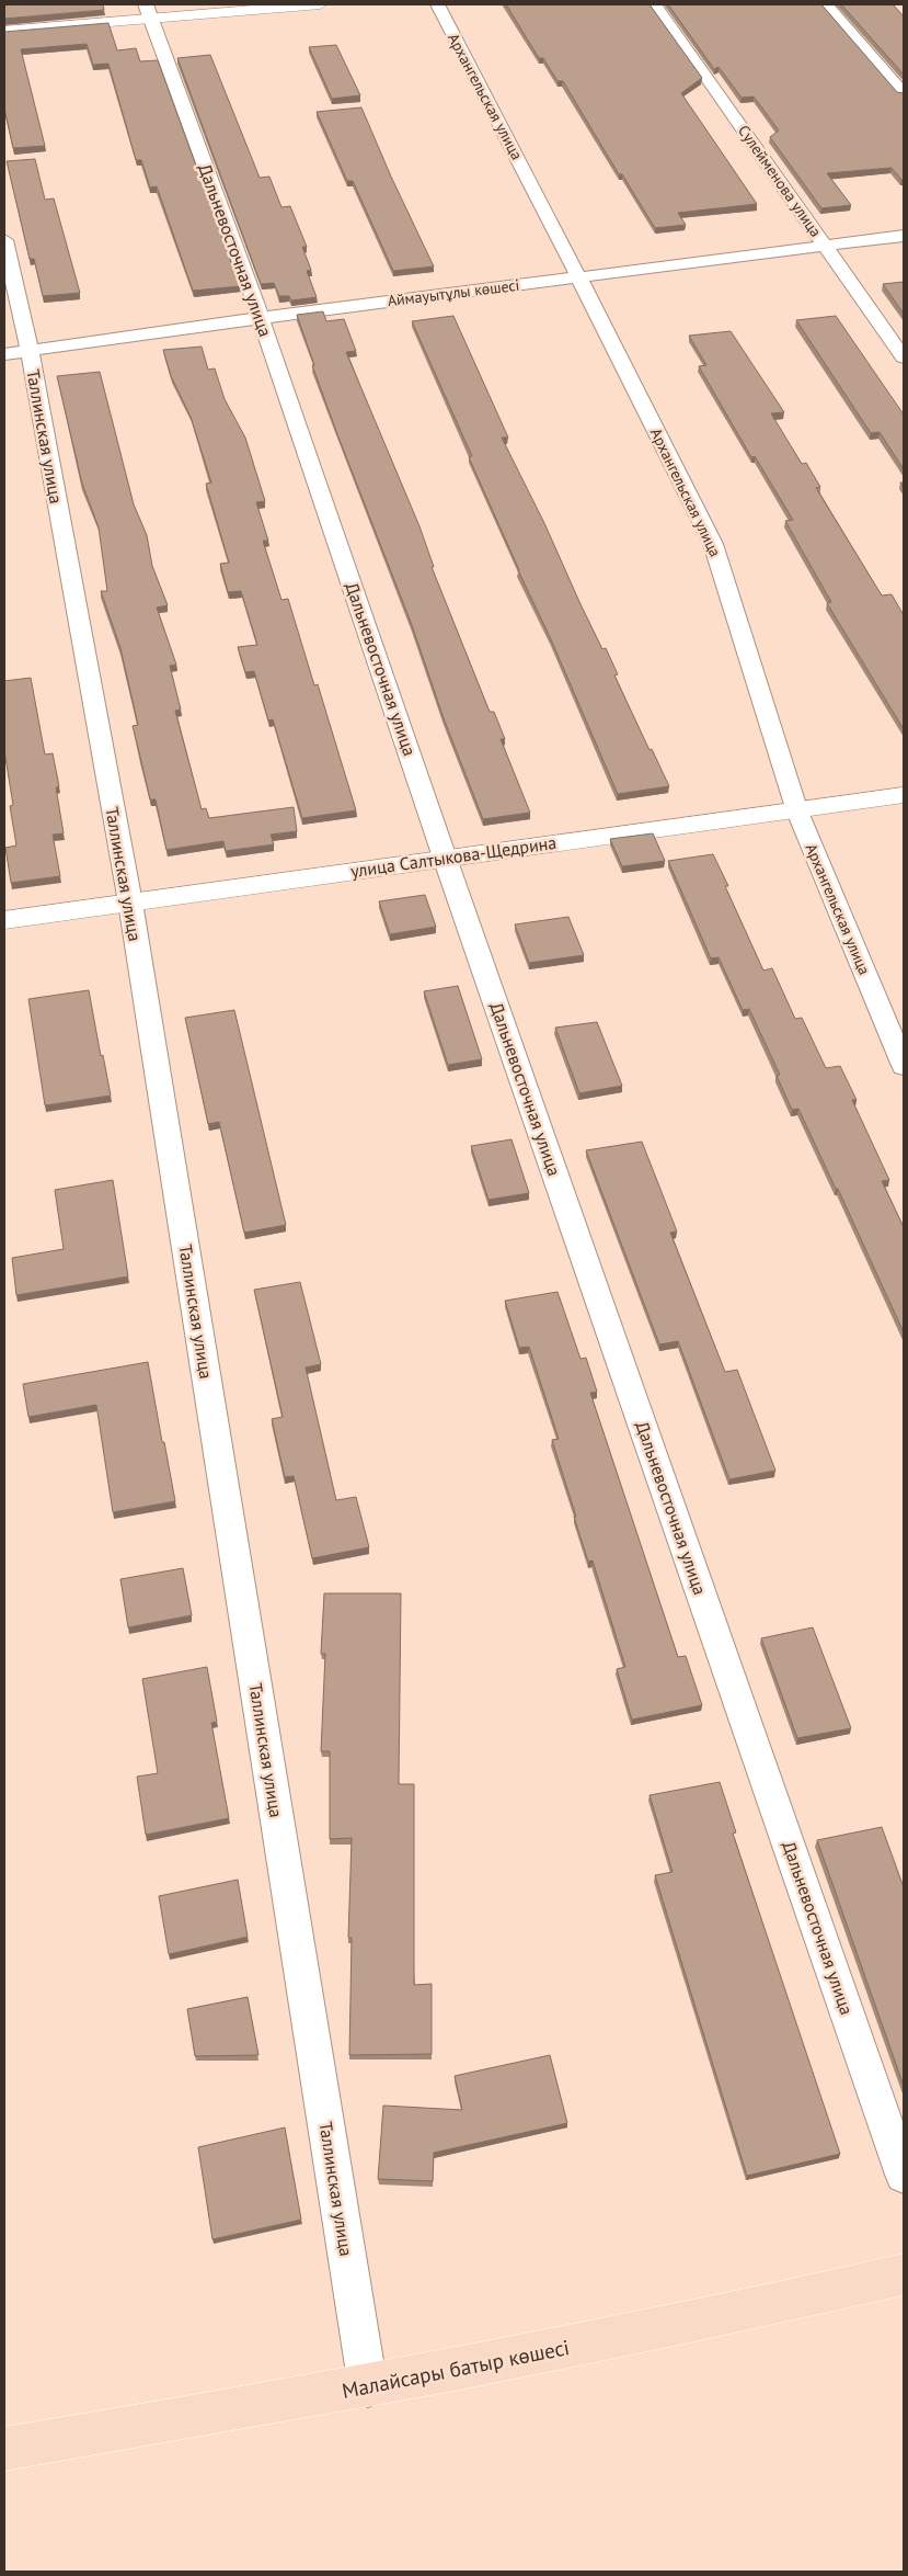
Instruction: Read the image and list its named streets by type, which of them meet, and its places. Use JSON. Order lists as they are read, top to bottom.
{
  "streets": {
    "main road": ["Малайсары батыр көшесі"],
    "street": [
      "Архангельская улица",
      "Сулейменова улица",
      "Дальневосточная улица",
      "Аймауытұлы көшесі",
      "Таллинская улица",
      "улица Салтыкова-Щедрина"
    ]
  },
  "crossings": [
    ["Архангельская улица", "Аймауытұлы көшесі"],
    ["Архангельская улица", "улица Салтыкова-Щедрина"],
    ["Сулейменова улица", "Аймауытұлы көшесі"],
    ["Дальневосточная улица", "Аймауытұлы көшесі"],
    ["Дальневосточная улица", "улица Салтыкова-Щедрина"],
    ["Аймауытұлы көшесі", "Таллинская улица"],
    ["Таллинская улица", "улица Салтыкова-Щедрина"],
    ["Таллинская улица", "Малайсары батыр көшесі"]
  ]
}
